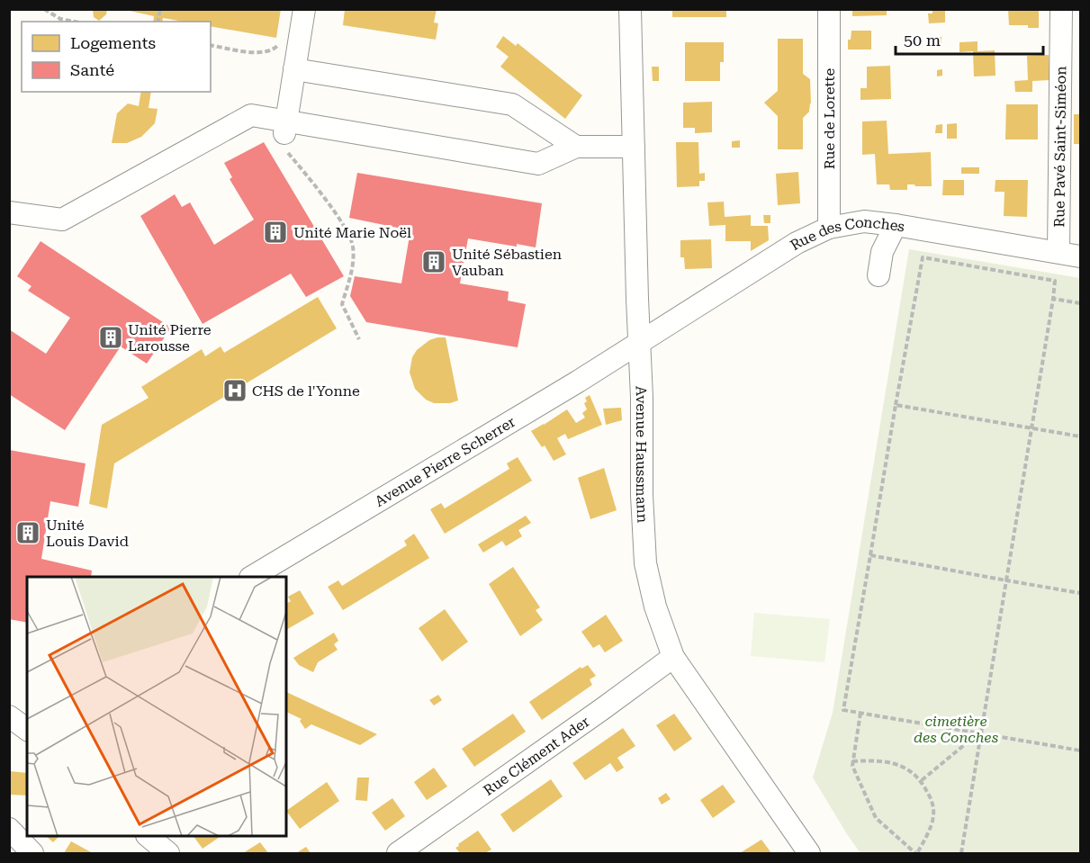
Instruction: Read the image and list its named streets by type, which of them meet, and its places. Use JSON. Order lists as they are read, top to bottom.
{
  "streets": {
    "street": [
      "Rue de Lorette",
      "Rue Pavé Saint-Siméon",
      "Rue des Conches",
      "Avenue Haussmann",
      "Avenue Pierre Scherrer",
      "Rue Clément Ader"
    ]
  },
  "crossings": [
    ["Rue de Lorette", "Rue des Conches"],
    ["Rue Pavé Saint-Siméon", "Rue des Conches"],
    ["Rue des Conches", "Avenue Haussmann"],
    ["Rue des Conches", "Avenue Pierre Scherrer"],
    ["Avenue Haussmann", "Avenue Pierre Scherrer"],
    ["Avenue Haussmann", "Rue Clément Ader"]
  ],
  "parks": ["cimetière des Conches"],
  "places": {
    "building": [
      "Unité Marie Noël",
      "Unité Sébastien Vauban",
      "Unité Pierre Larousse",
      "Unité Louis David"
    ],
    "hospital": ["CHS de l'Yonne"]
  },
  "legend": ["Logements", "Santé"],
  "scale_bar": "50 m"
}
